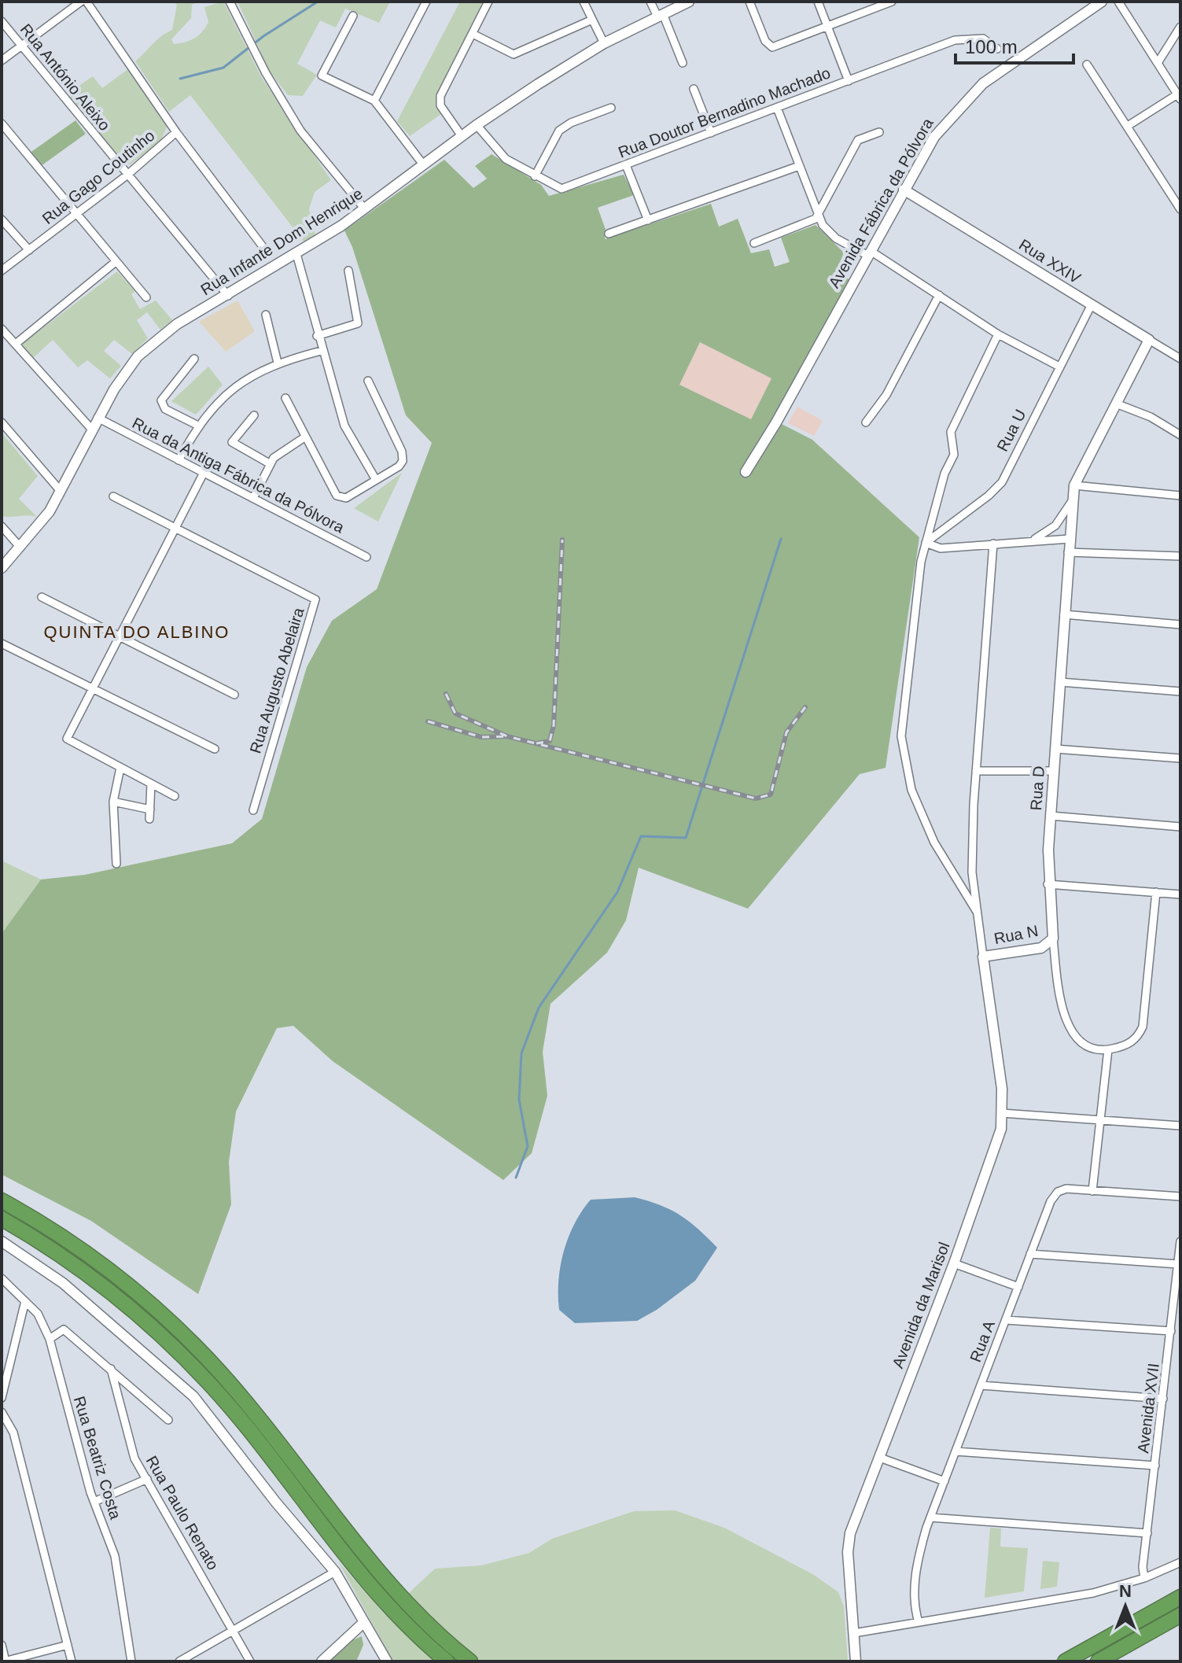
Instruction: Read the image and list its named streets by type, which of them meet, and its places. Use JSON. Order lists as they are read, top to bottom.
{
  "streets": {
    "street": [
      "Rua António Aleixo",
      "Rua Doutor Bernadino Machado",
      "Rua Gago Coutinho",
      "Avenida Fábrica da Pólvora",
      "Rua Infante Dom Henrique",
      "Rua XXIV",
      "Rua U",
      "Rua da Antiga Fábrica da Pólvora",
      "Rua Augusto Abelaira",
      "Rua D",
      "Rua N",
      "Avenida da Marisol",
      "Rua A",
      "Avenida XVII",
      "Rua Beatriz Costa",
      "Rua Paulo Renato"
    ]
  },
  "crossings": [
    ["Rua António Aleixo", "Rua Gago Coutinho"],
    ["Rua António Aleixo", "Rua Infante Dom Henrique"],
    ["Rua Doutor Bernadino Machado", "Rua Infante Dom Henrique"],
    ["Avenida Fábrica da Pólvora", "Rua XXIV"],
    ["Rua Infante Dom Henrique", "Rua da Antiga Fábrica da Pólvora"],
    ["Rua XXIV", "Rua U"],
    ["Rua XXIV", "Rua D"],
    ["Rua D", "Rua N"],
    ["Rua N", "Avenida da Marisol"]
  ],
  "districts": ["QUINTA DO ALBINO"],
  "scale_bar": "100 m",
  "north": "top"
}
